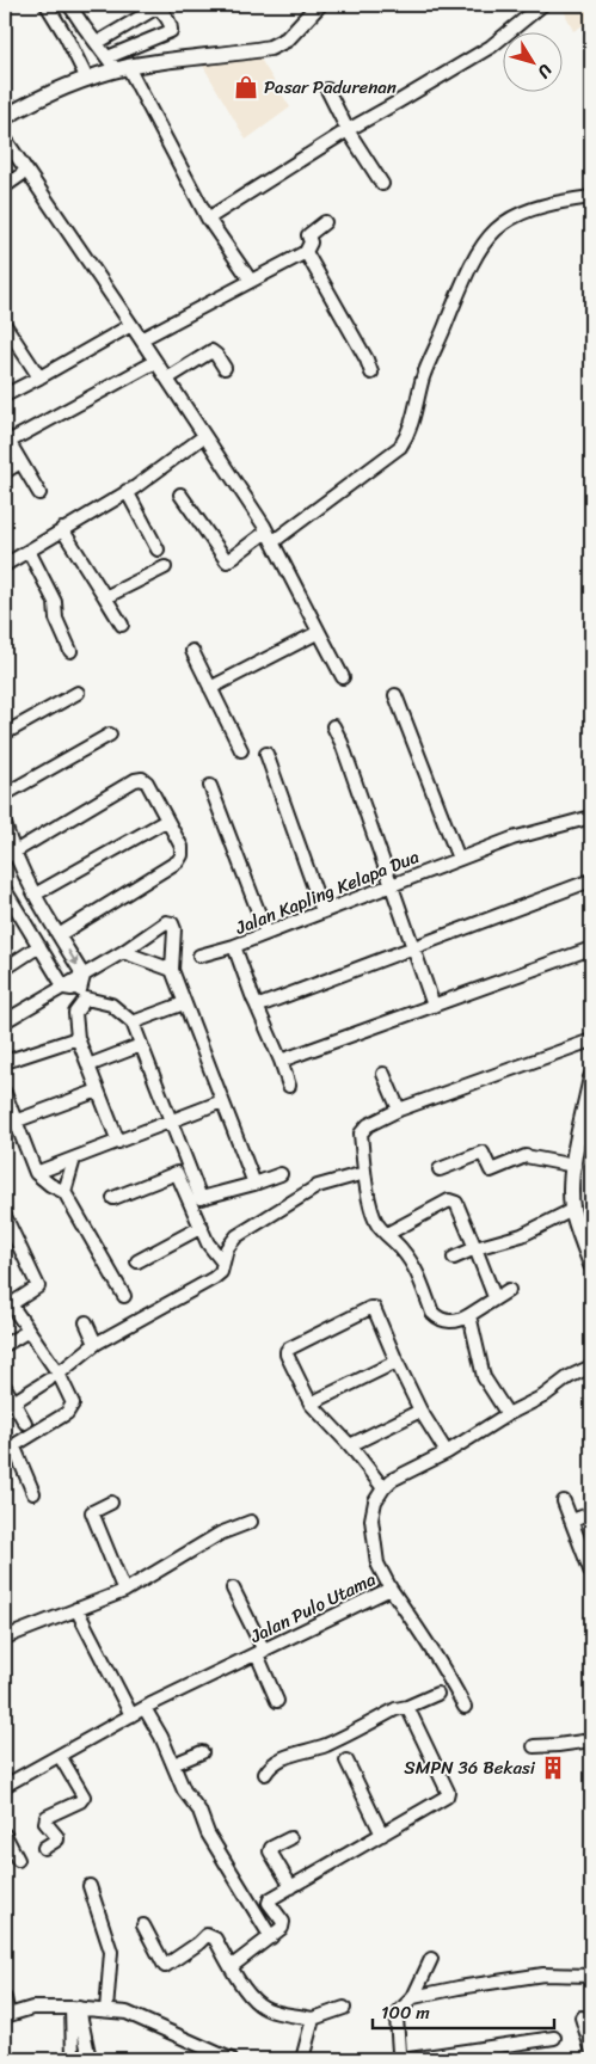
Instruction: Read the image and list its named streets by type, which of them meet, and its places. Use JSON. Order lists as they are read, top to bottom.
{
  "streets": {
    "street": ["Jalan Kapling Kelapa Dua", "Jalan Pulo Utama"]
  },
  "places": {
    "shop": ["Pasar Padurenan"],
    "building": ["SMPN 36 Bekasi"]
  },
  "scale_bar": "100 m",
  "north": "bottom right"
}
